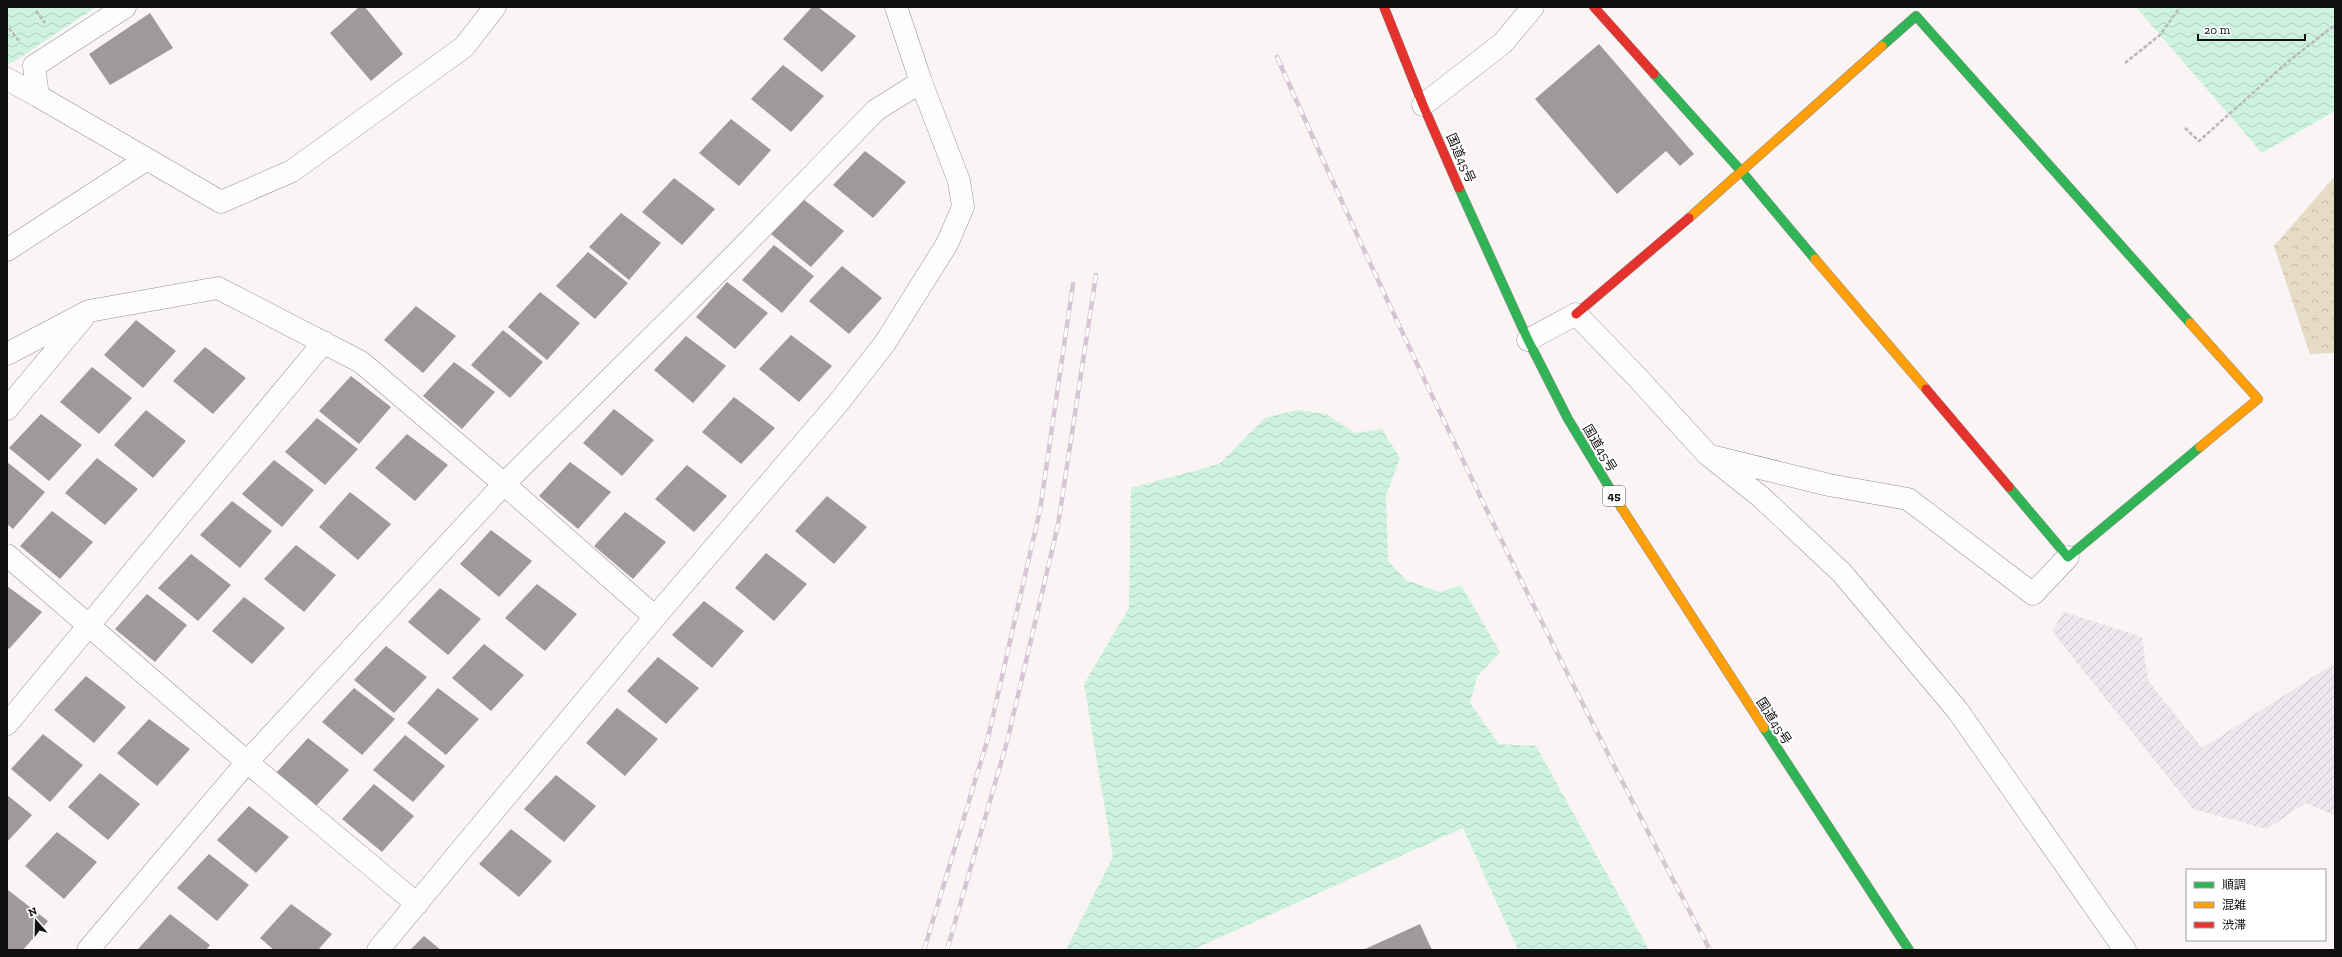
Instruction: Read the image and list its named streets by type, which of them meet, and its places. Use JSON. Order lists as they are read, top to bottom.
{
  "streets": {
    "main road": ["国道45号", "45"]
  },
  "legend": ["順調", "混雑", "渋滞"],
  "scale_bar": "20 m",
  "north": "top"
}
